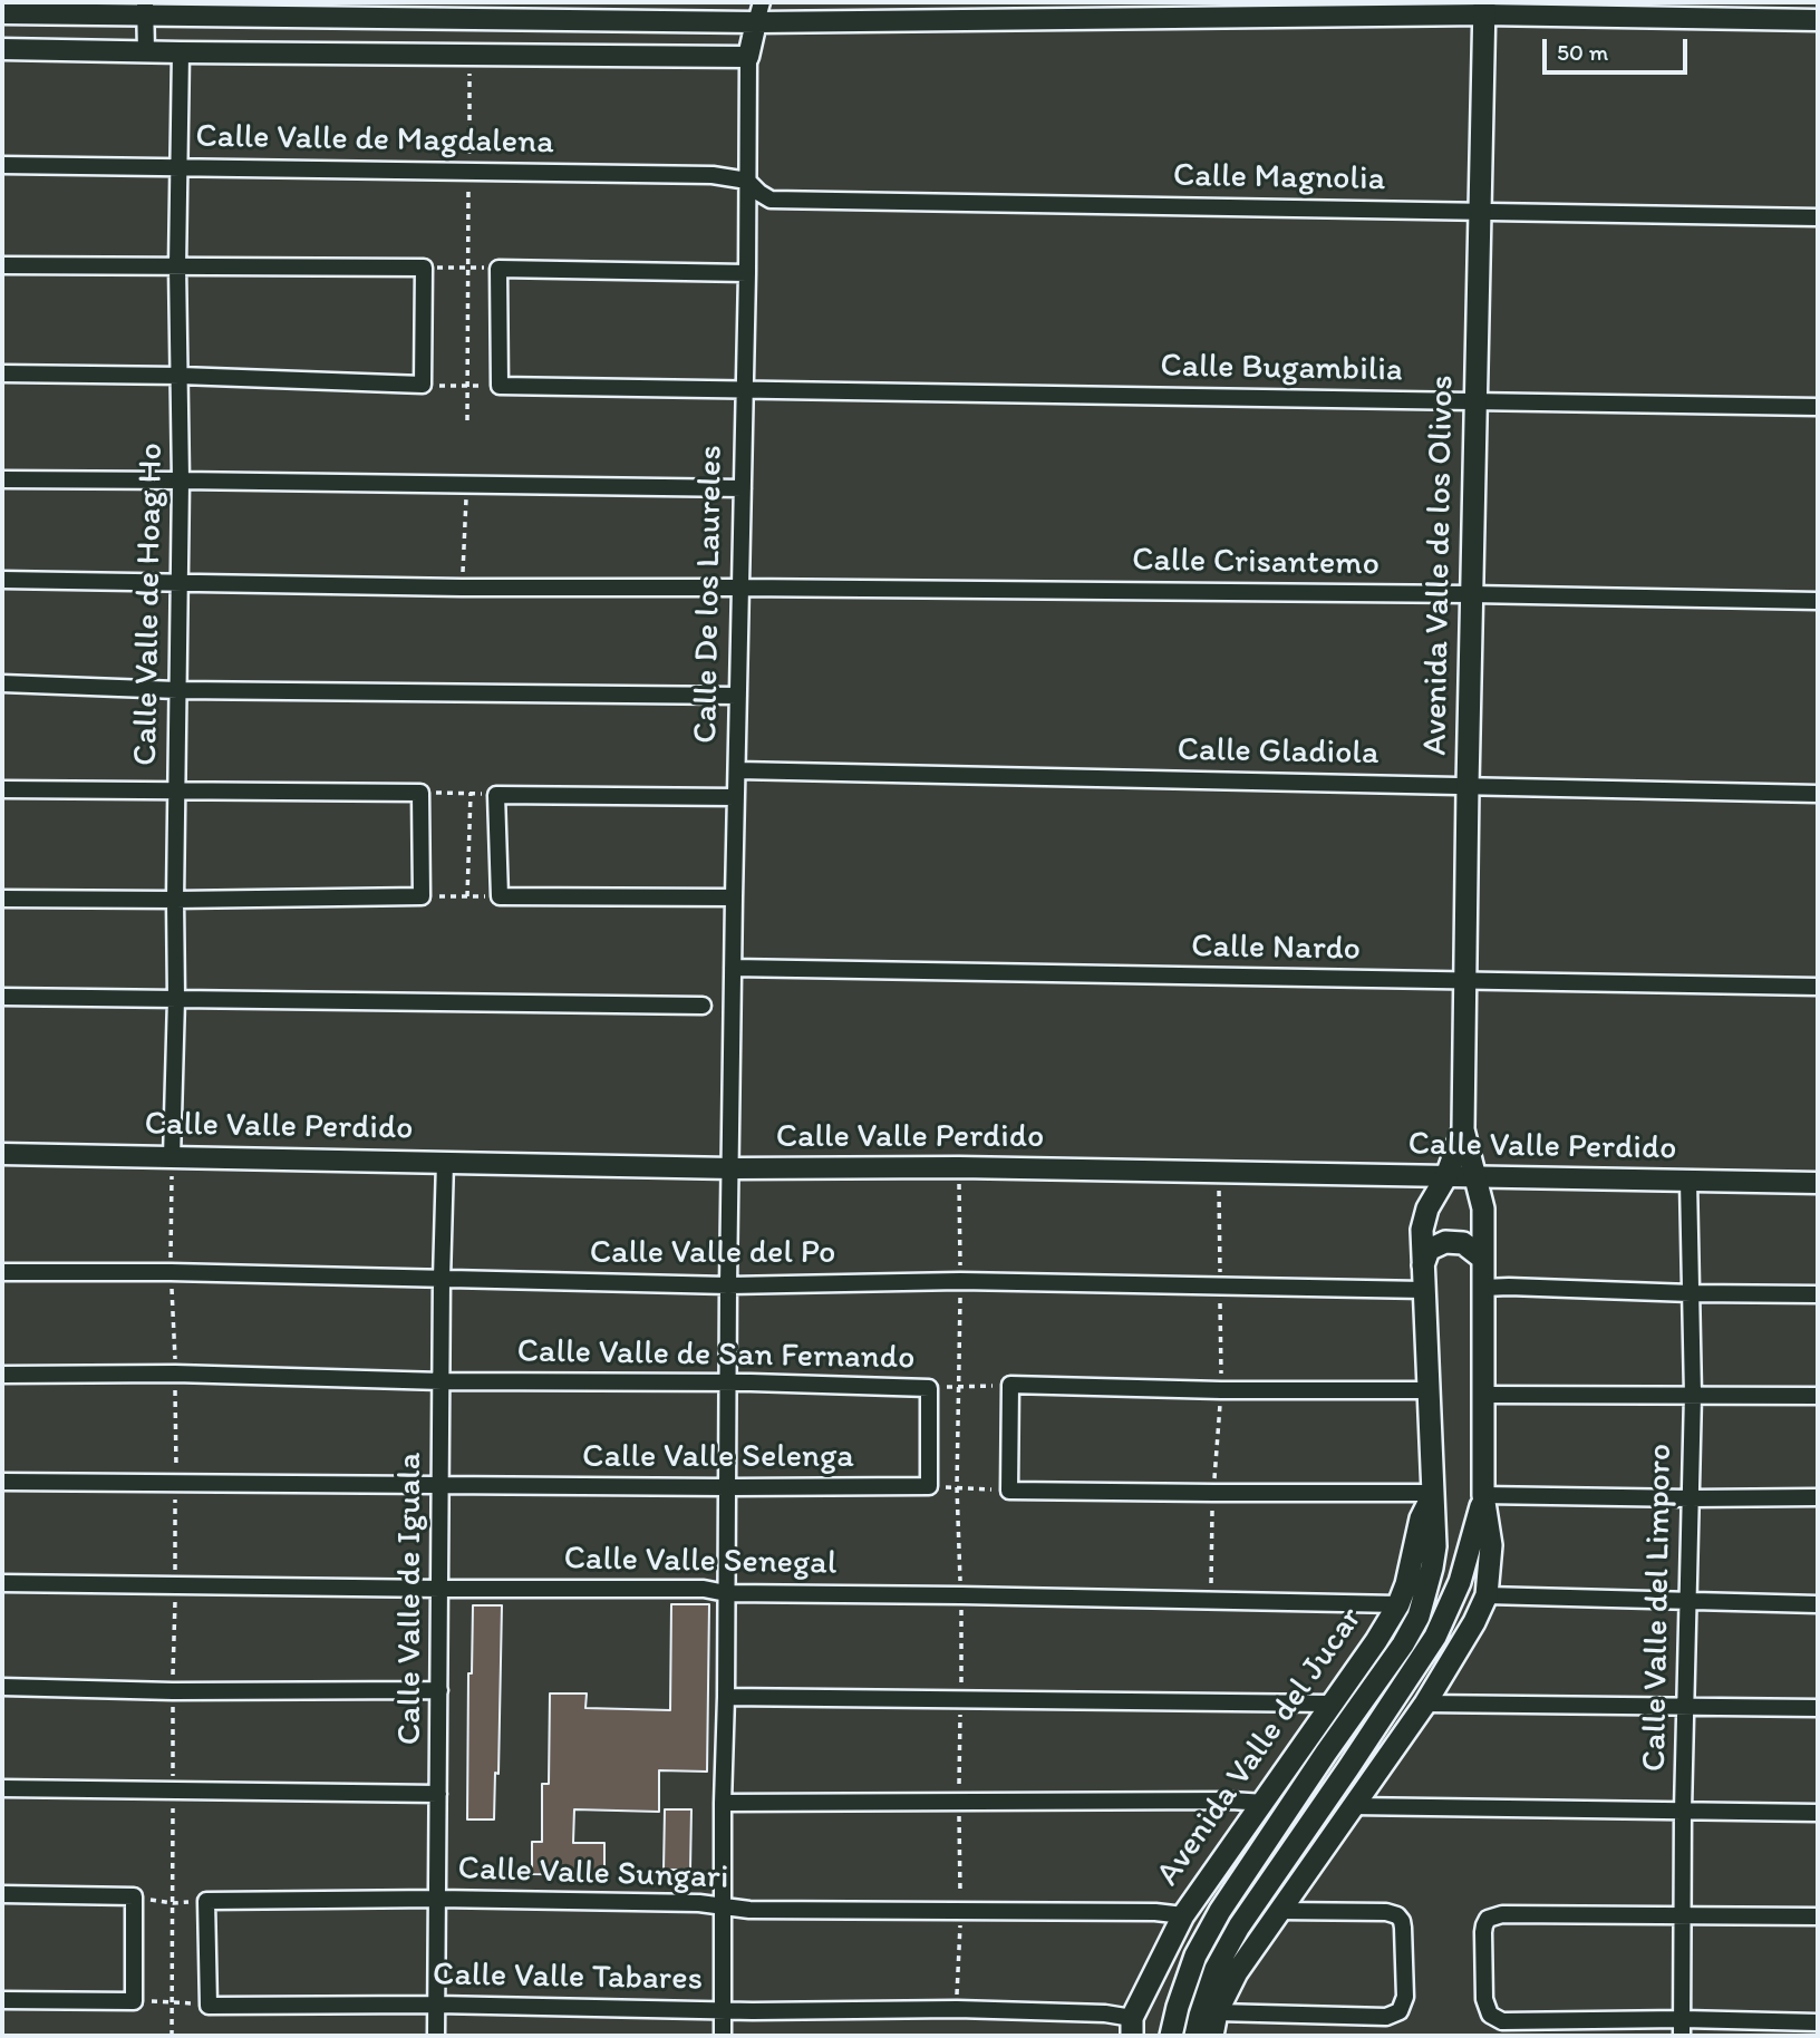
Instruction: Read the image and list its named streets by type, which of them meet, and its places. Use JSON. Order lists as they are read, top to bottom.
{
  "streets": {
    "main road": ["Avenida Valle de los Olivos", "Avenida Valle del Jucar"],
    "street": [
      "Calle Valle de Magdalena",
      "Calle Magnolia",
      "Calle Bugambilia",
      "Calle Crisantemo",
      "Calle De los Laureles",
      "Calle Valle de Hoag Ho",
      "Calle Gladiola",
      "Calle Nardo",
      "Calle Valle Perdido",
      "Calle Valle del Po",
      "Calle Valle de San Fernando",
      "Calle Valle Selenga",
      "Calle Valle Senegal",
      "Calle Valle de Iguala",
      "Calle Valle del Limporo",
      "Calle Valle Sungari",
      "Calle Valle Tabares"
    ]
  },
  "crossings": [
    ["Calle Valle de Magdalena", "Calle Magnolia"],
    ["Calle Valle de Magdalena", "Calle De los Laureles"],
    ["Calle Valle de Magdalena", "Calle Valle de Hoag Ho"],
    ["Calle Magnolia", "Avenida Valle de los Olivos"],
    ["Calle Magnolia", "Calle De los Laureles"],
    ["Calle Bugambilia", "Avenida Valle de los Olivos"],
    ["Calle Bugambilia", "Calle De los Laureles"],
    ["Calle Crisantemo", "Avenida Valle de los Olivos"],
    ["Calle Crisantemo", "Calle De los Laureles"],
    ["Calle Crisantemo", "Calle Valle de Hoag Ho"],
    ["Avenida Valle de los Olivos", "Calle Gladiola"],
    ["Avenida Valle de los Olivos", "Calle Nardo"],
    ["Avenida Valle de los Olivos", "Calle Valle Perdido"],
    ["Avenida Valle de los Olivos", "Avenida Valle del Jucar"],
    ["Calle De los Laureles", "Calle Gladiola"],
    ["Calle De los Laureles", "Calle Nardo"],
    ["Calle De los Laureles", "Calle Valle Perdido"],
    ["Calle De los Laureles", "Calle Valle del Po"],
    ["Calle De los Laureles", "Calle Valle de San Fernando"],
    ["Calle De los Laureles", "Calle Valle Selenga"],
    ["Calle De los Laureles", "Calle Valle Senegal"],
    ["Calle De los Laureles", "Calle Valle Sungari"],
    ["Calle De los Laureles", "Calle Valle Tabares"],
    ["Calle Valle de Hoag Ho", "Calle Valle Perdido"],
    ["Calle Valle Perdido", "Calle Valle de Iguala"],
    ["Calle Valle Perdido", "Calle Valle del Limporo"],
    ["Calle Valle Perdido", "Avenida Valle del Jucar"],
    ["Calle Valle del Po", "Calle Valle de Iguala"],
    ["Calle Valle del Po", "Avenida Valle del Jucar"],
    ["Calle Valle de San Fernando", "Calle Valle de Iguala"],
    ["Calle Valle Selenga", "Calle Valle de Iguala"],
    ["Calle Valle Senegal", "Calle Valle de Iguala"],
    ["Calle Valle Senegal", "Avenida Valle del Jucar"],
    ["Calle Valle de Iguala", "Calle Valle Sungari"],
    ["Calle Valle de Iguala", "Calle Valle Tabares"],
    ["Avenida Valle del Jucar", "Calle Valle Sungari"],
    ["Avenida Valle del Jucar", "Calle Valle Tabares"]
  ],
  "scale_bar": "50 m"
}
